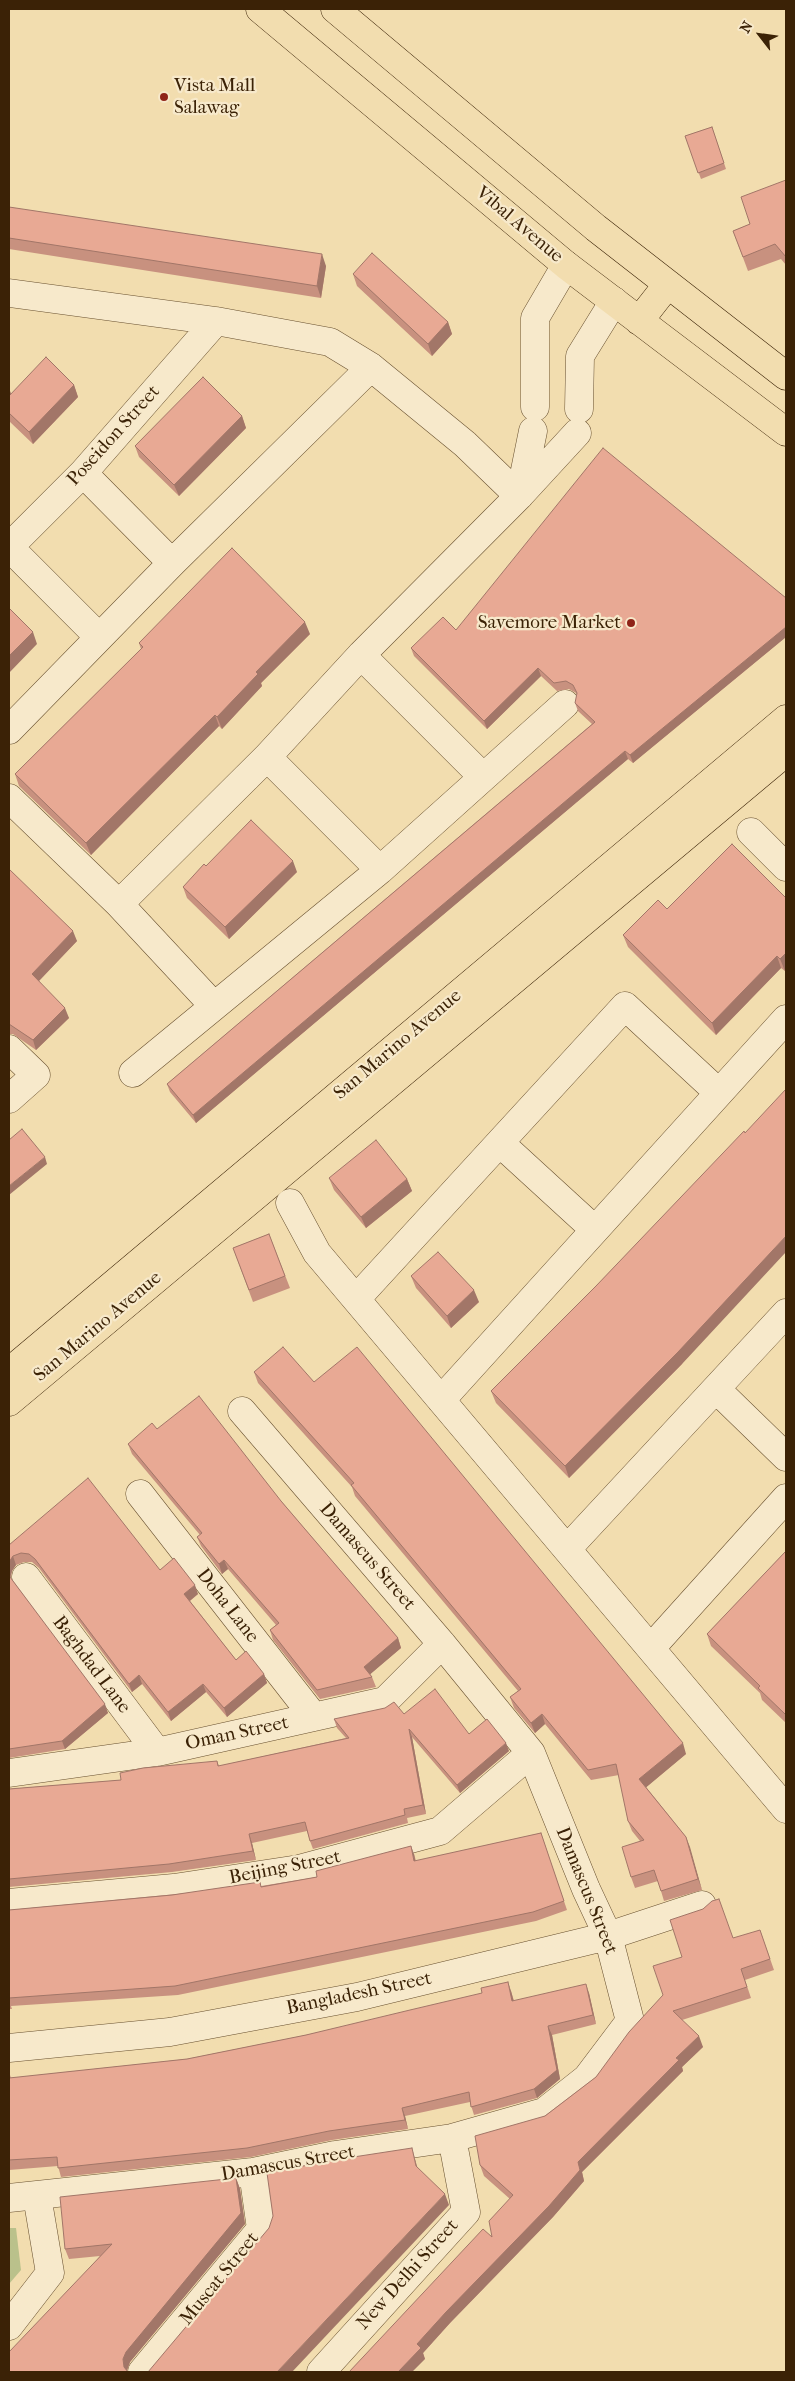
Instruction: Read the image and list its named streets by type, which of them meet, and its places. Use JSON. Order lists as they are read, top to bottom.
{
  "streets": {
    "main road": ["Vibal Avenue", "San Marino Avenue"],
    "street": [
      "Poseidon Street",
      "Damascus Street",
      "Doha Lane",
      "Baghdad Lane",
      "Oman Street",
      "Beijing Street",
      "Bangladesh Street",
      "New Delhi Street",
      "Muscat Street"
    ]
  },
  "crossings": [
    ["Damascus Street", "Oman Street"],
    ["Damascus Street", "Beijing Street"],
    ["Damascus Street", "Bangladesh Street"],
    ["Damascus Street", "New Delhi Street"],
    ["Damascus Street", "Muscat Street"],
    ["Doha Lane", "Oman Street"],
    ["Baghdad Lane", "Oman Street"]
  ],
  "places": ["Vista Mall Salawag", "Savemore Market"],
  "north": "top left"
}
